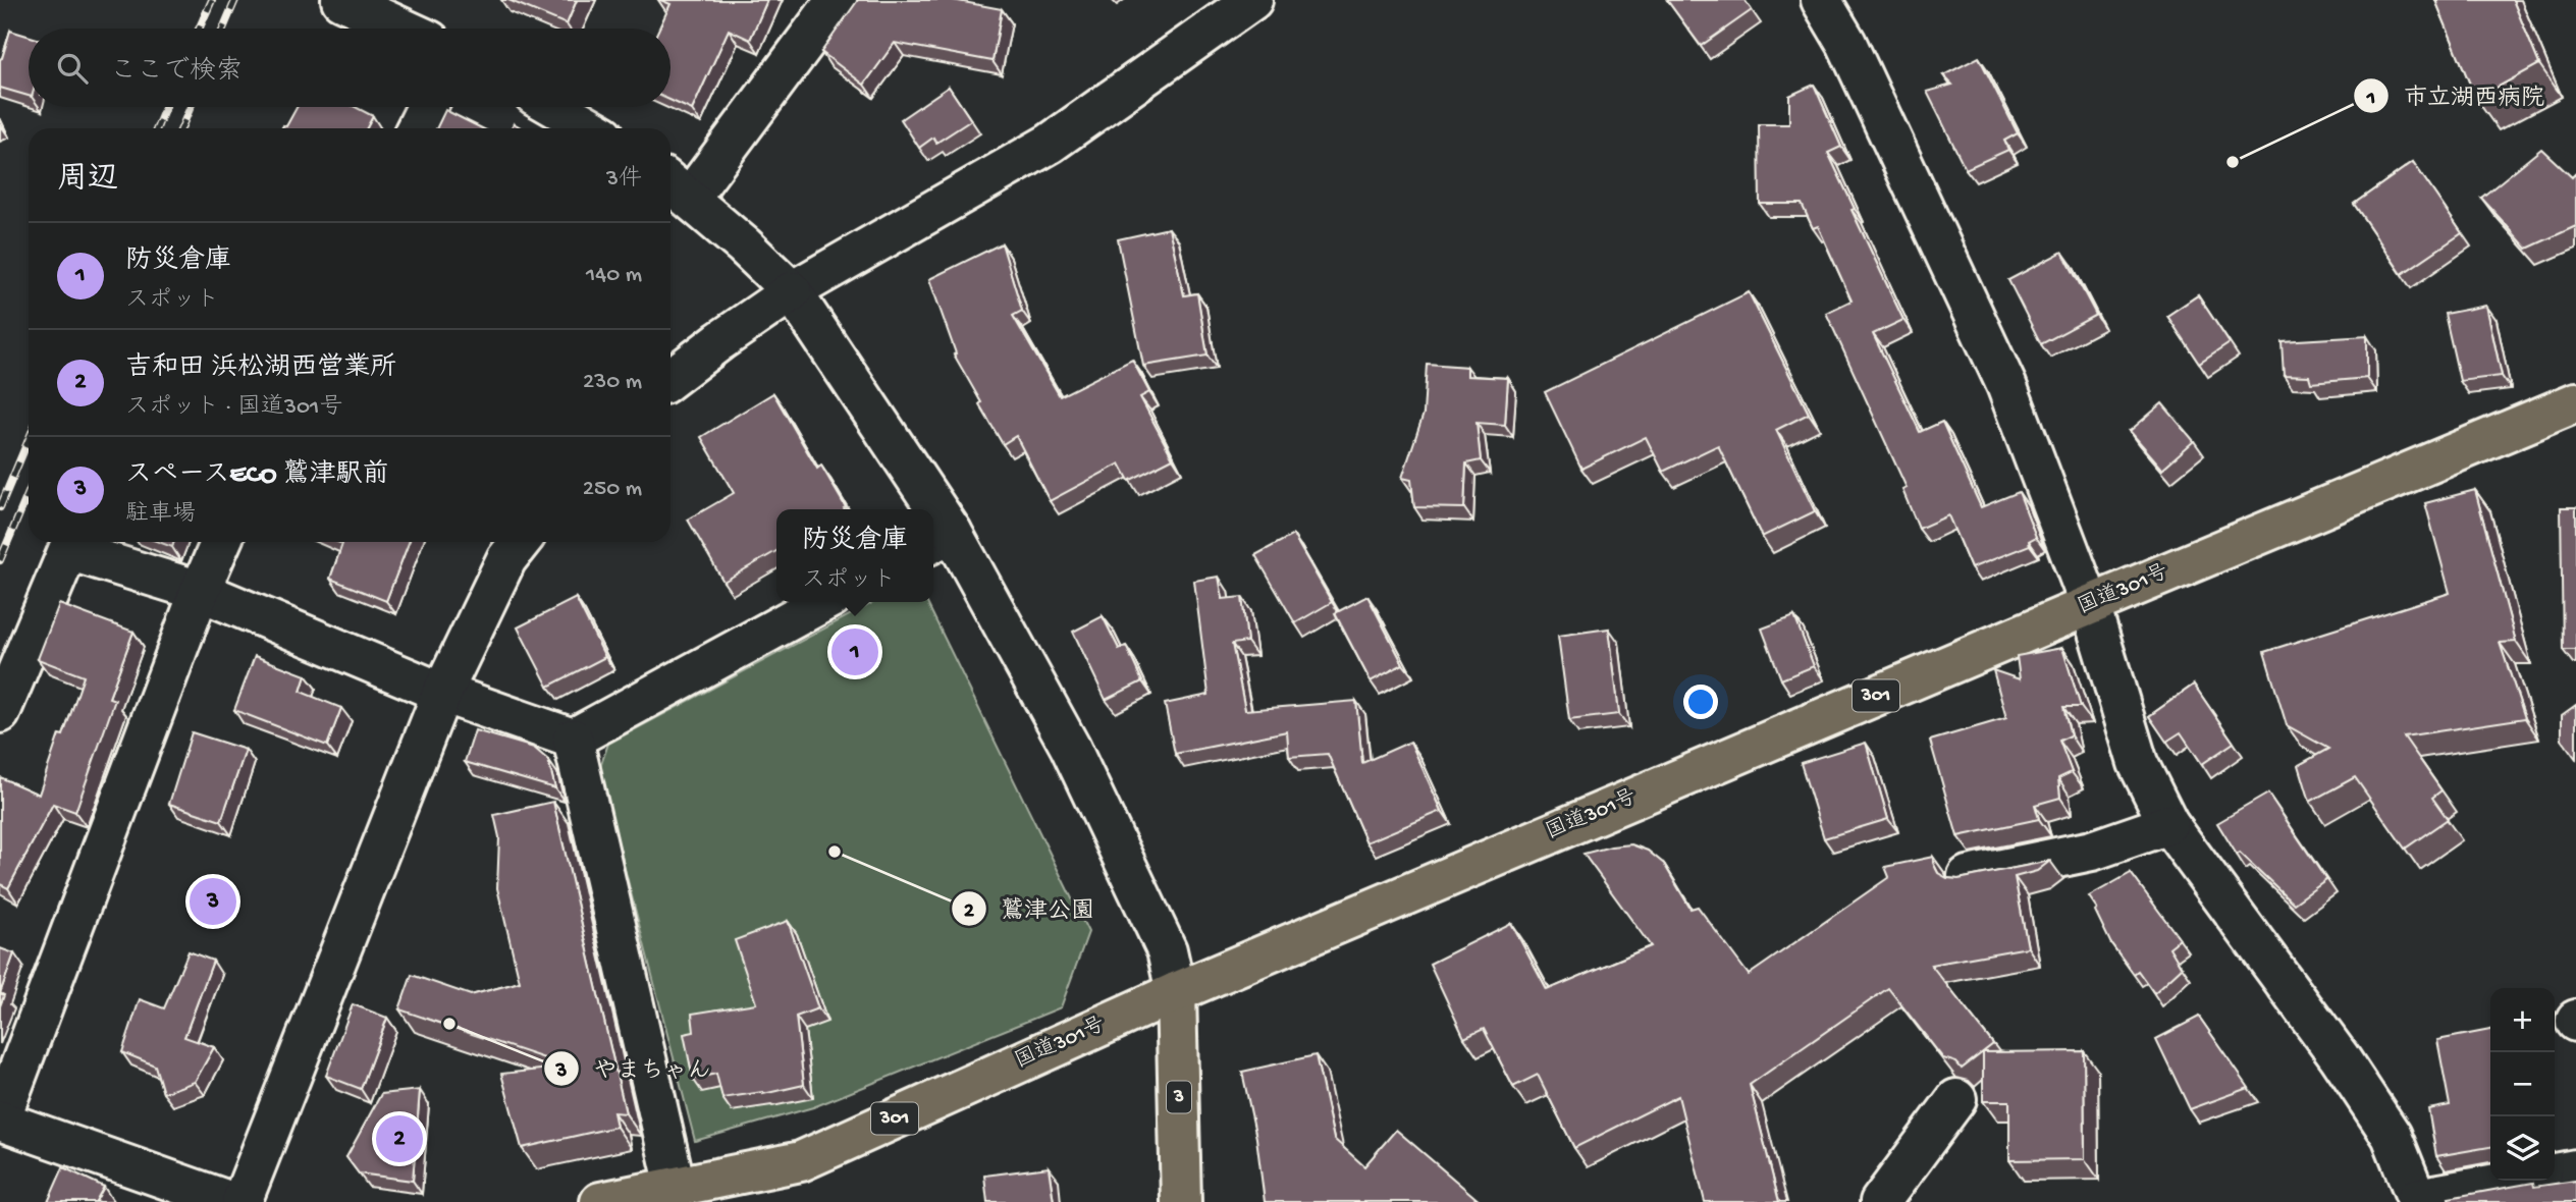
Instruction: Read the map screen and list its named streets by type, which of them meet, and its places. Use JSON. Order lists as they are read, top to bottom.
{
  "streets": {
    "main road": ["国道301号", "301", "3"]
  },
  "crossings": [
    ["国道301号", "3"]
  ],
  "places": ["市立湖西病院", "鷲津公園", "やまちゃん"],
  "page": {
    "search": "ここで検索",
    "heading": ["周辺", "3件"],
    "list": [
      {
        "mark": "1",
        "name": "防災倉庫",
        "note": "スポット",
        "value": "140 m"
      },
      {
        "mark": "2",
        "name": "吉和田 浜松湖西営業所",
        "note": "スポット · 国道301号",
        "value": "230 m"
      },
      {
        "mark": "3",
        "name": "スペースECO 鷲津駅前",
        "note": "駐車場",
        "value": "250 m"
      }
    ],
    "popup": ["防災倉庫", "スポット"],
    "pins": ["1", "3", "2"],
    "map_buttons": ["+", "−"]
  }
}
